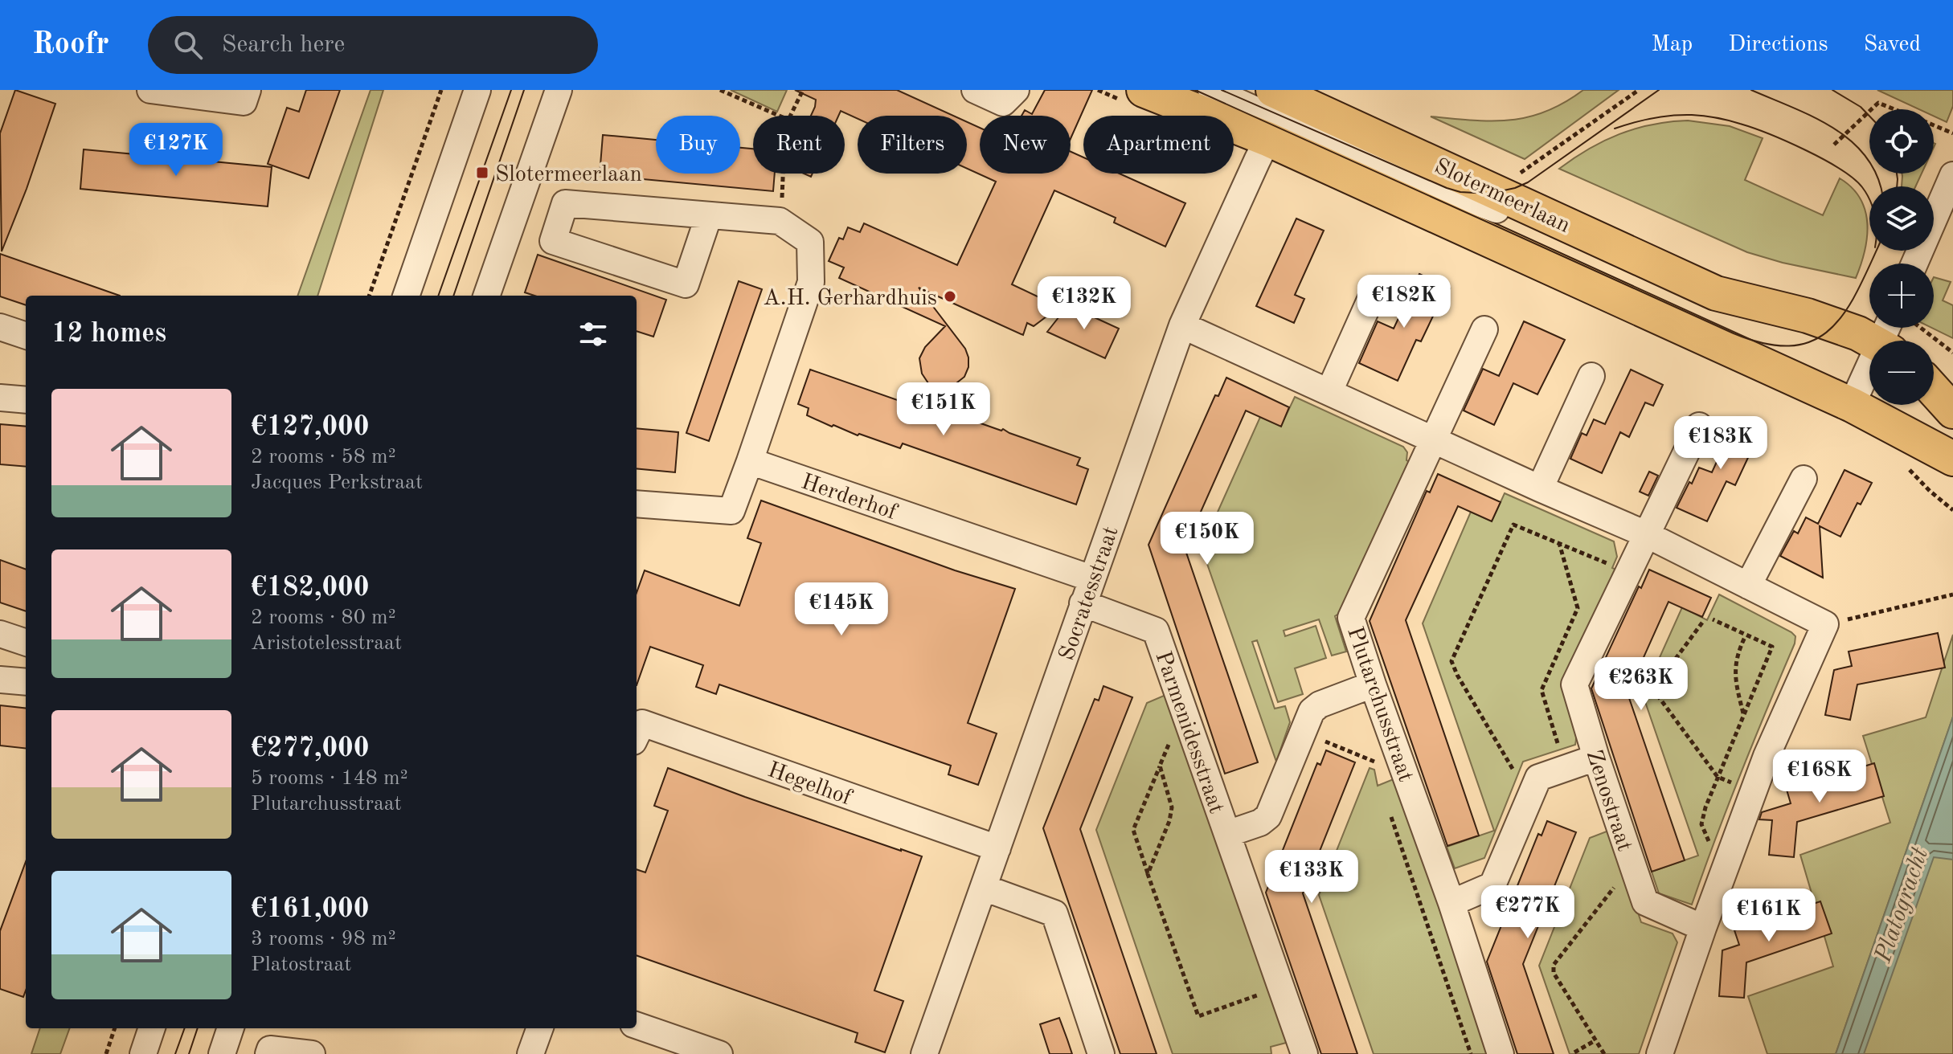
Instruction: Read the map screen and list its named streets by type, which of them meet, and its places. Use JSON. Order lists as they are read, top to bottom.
{
  "streets": {
    "main road": ["Slotermeerlaan"],
    "street": [
      "Herderhof",
      "Socratesstraat",
      "Plutarchusstraat",
      "Parmenidesstraat",
      "Hegelhof",
      "Zenostraat"
    ]
  },
  "crossings": [
    ["Slotermeerlaan", "Socratesstraat"],
    ["Herderhof", "Socratesstraat"],
    ["Socratesstraat", "Parmenidesstraat"],
    ["Socratesstraat", "Hegelhof"],
    ["Plutarchusstraat", "Parmenidesstraat"]
  ],
  "water": ["Platogracht"],
  "places": {
    "transit": ["Slotermeerlaan"],
    "other": ["A.H. Gerhardhuis"]
  },
  "page": {
    "header": "Roofr",
    "search": "Search here",
    "nav": ["Map", "Directions", "Saved"],
    "map_buttons": ["+", "−"],
    "chip": [
      "Buy",
      "Rent",
      "Filters",
      "New",
      "Apartment"
    ],
    "price": [
      "€127K",
      "€182K",
      "€132K",
      "€151K",
      "€183K",
      "€150K",
      "€145K",
      "€263K",
      "€168K",
      "€133K",
      "€277K",
      "€161K"
    ],
    "heading": "12 homes",
    "list": [
      {
        "name": "€127,000",
        "note": "2 rooms · 58 m² · Jacques Perkstraat"
      },
      {
        "name": "€182,000",
        "note": "2 rooms · 80 m² · Aristotelesstraat"
      },
      {
        "name": "€277,000",
        "note": "5 rooms · 148 m² · Plutarchusstraat"
      },
      {
        "name": "€161,000",
        "note": "3 rooms · 98 m² · Platostraat"
      }
    ]
  }
}
